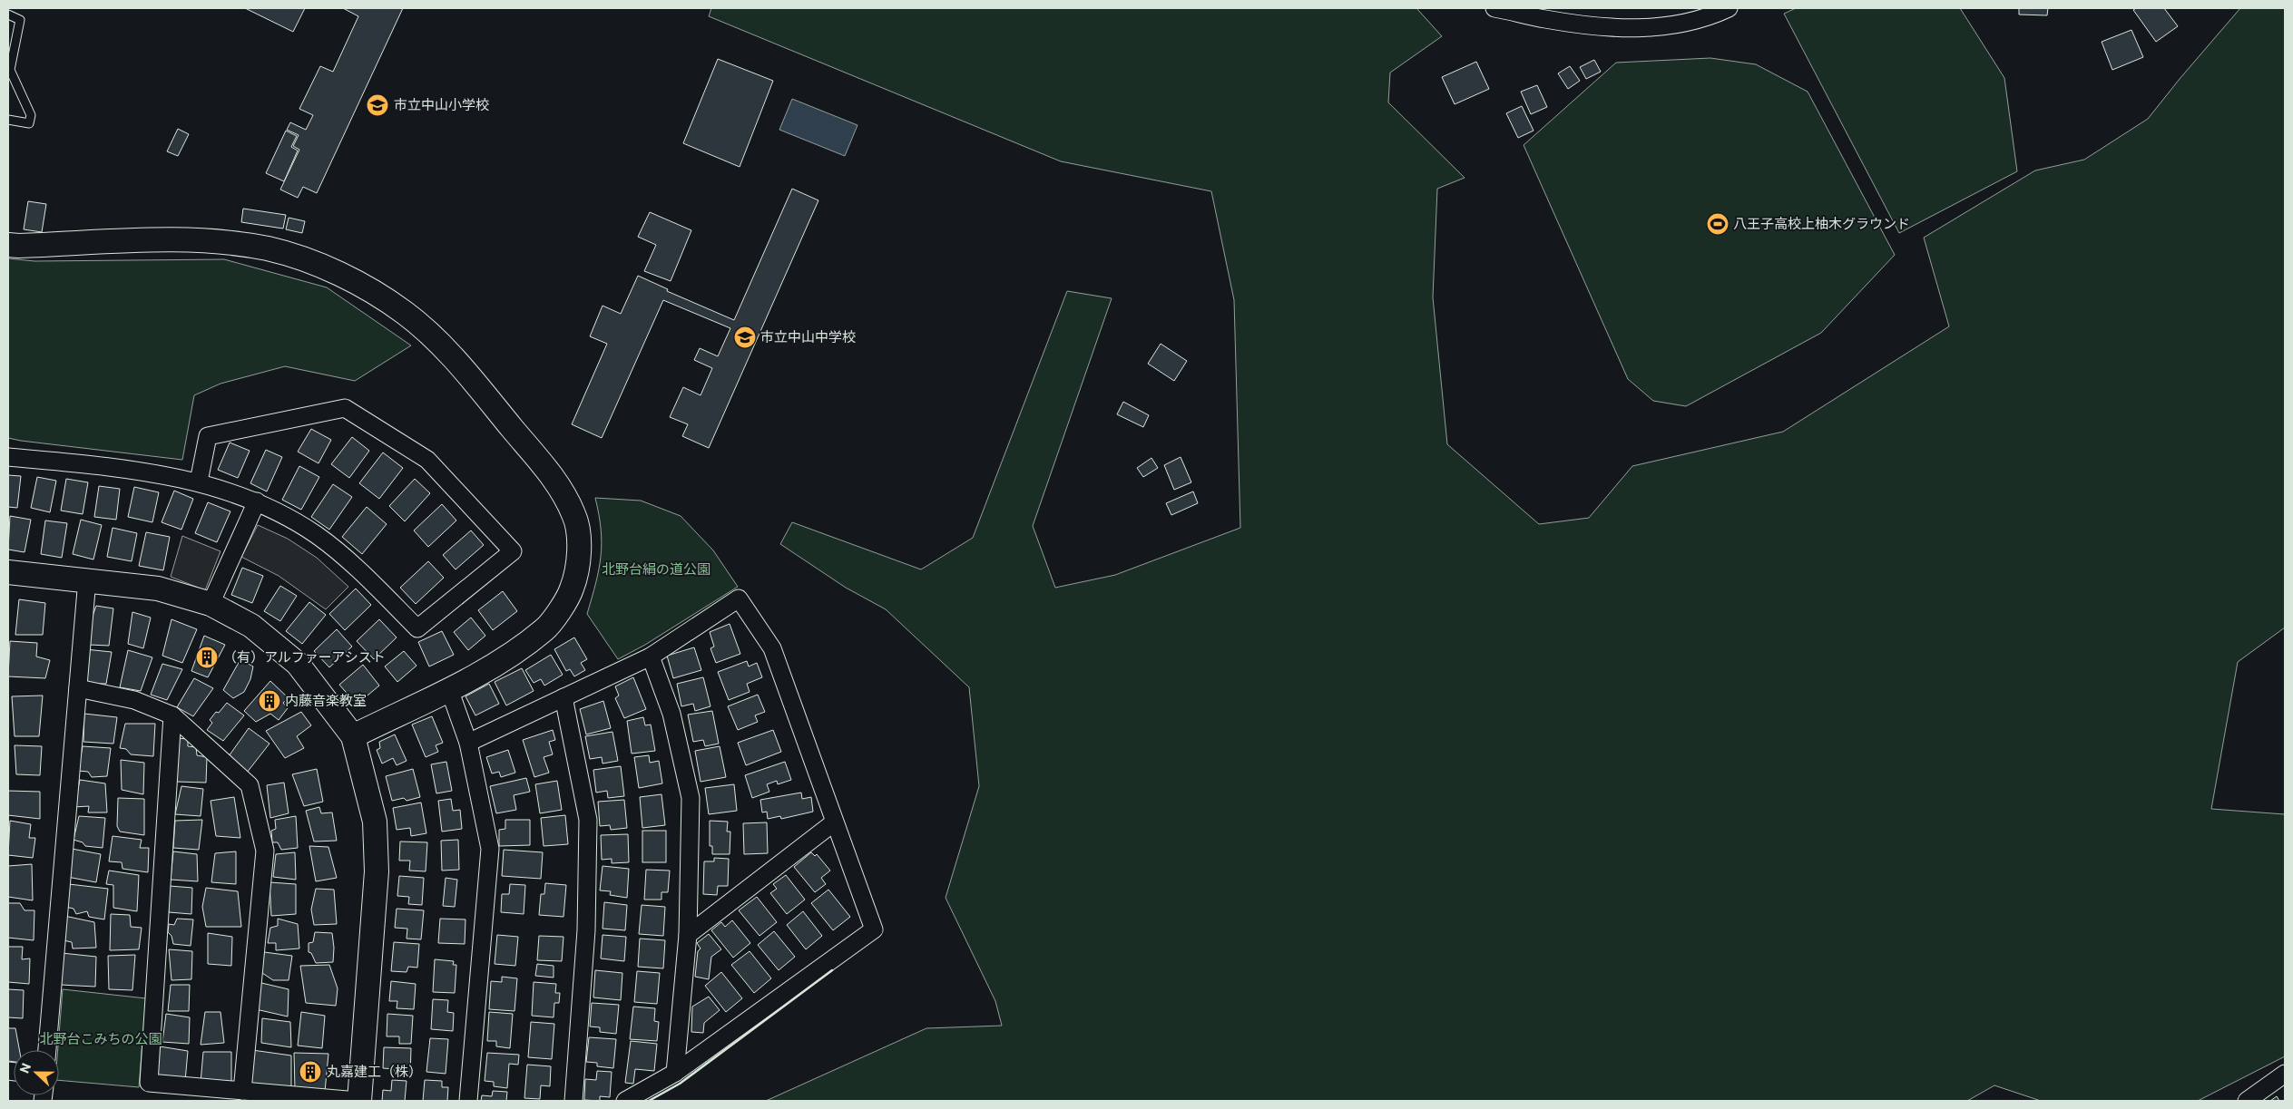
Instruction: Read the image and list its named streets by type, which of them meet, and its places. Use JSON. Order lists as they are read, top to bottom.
{
  "parks": ["北野台絹の道公園", "北野台こみちの公園"],
  "places": {
    "school or university": ["市立中山小学校", "市立中山中学校"],
    "sports": ["八王子高校上柚木グラウンド"],
    "building": ["（有）アルファーアシスト", "内藤音楽教室", "丸嘉建工（株）"]
  },
  "north": "left"
}
